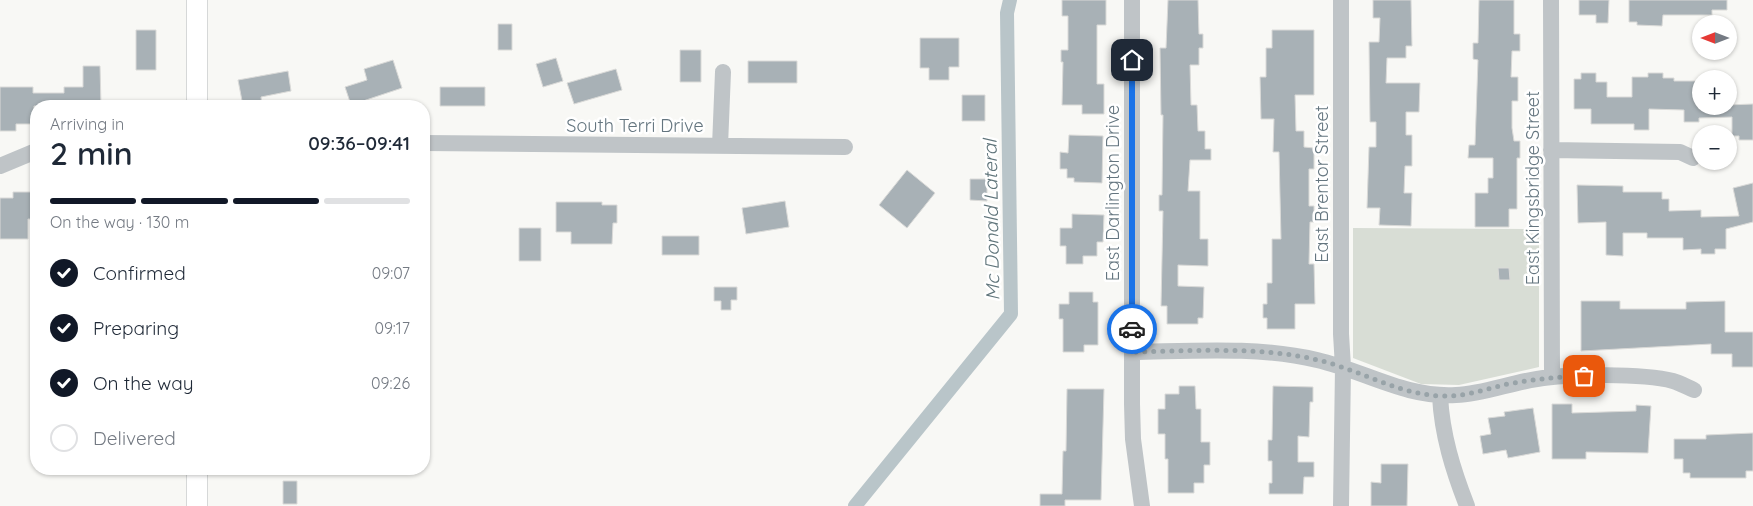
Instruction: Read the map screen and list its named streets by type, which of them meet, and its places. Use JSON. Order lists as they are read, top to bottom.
{
  "streets": {
    "street": [
      "South Terri Drive",
      "East Brentor Street",
      "East Kingsbridge Street",
      "East Darlington Drive"
    ]
  },
  "water": ["Mc Donald Lateral"],
  "north": "left",
  "page": {
    "map_buttons": ["+", "−"],
    "heading": ["2 min", "Arriving in", "09:36–09:41"],
    "bar": "On the way · 130 m",
    "list": [
      ["Confirmed", "09:07"],
      ["Preparing", "09:17"],
      ["On the way", "09:26"],
      "Delivered"
    ]
  }
}
